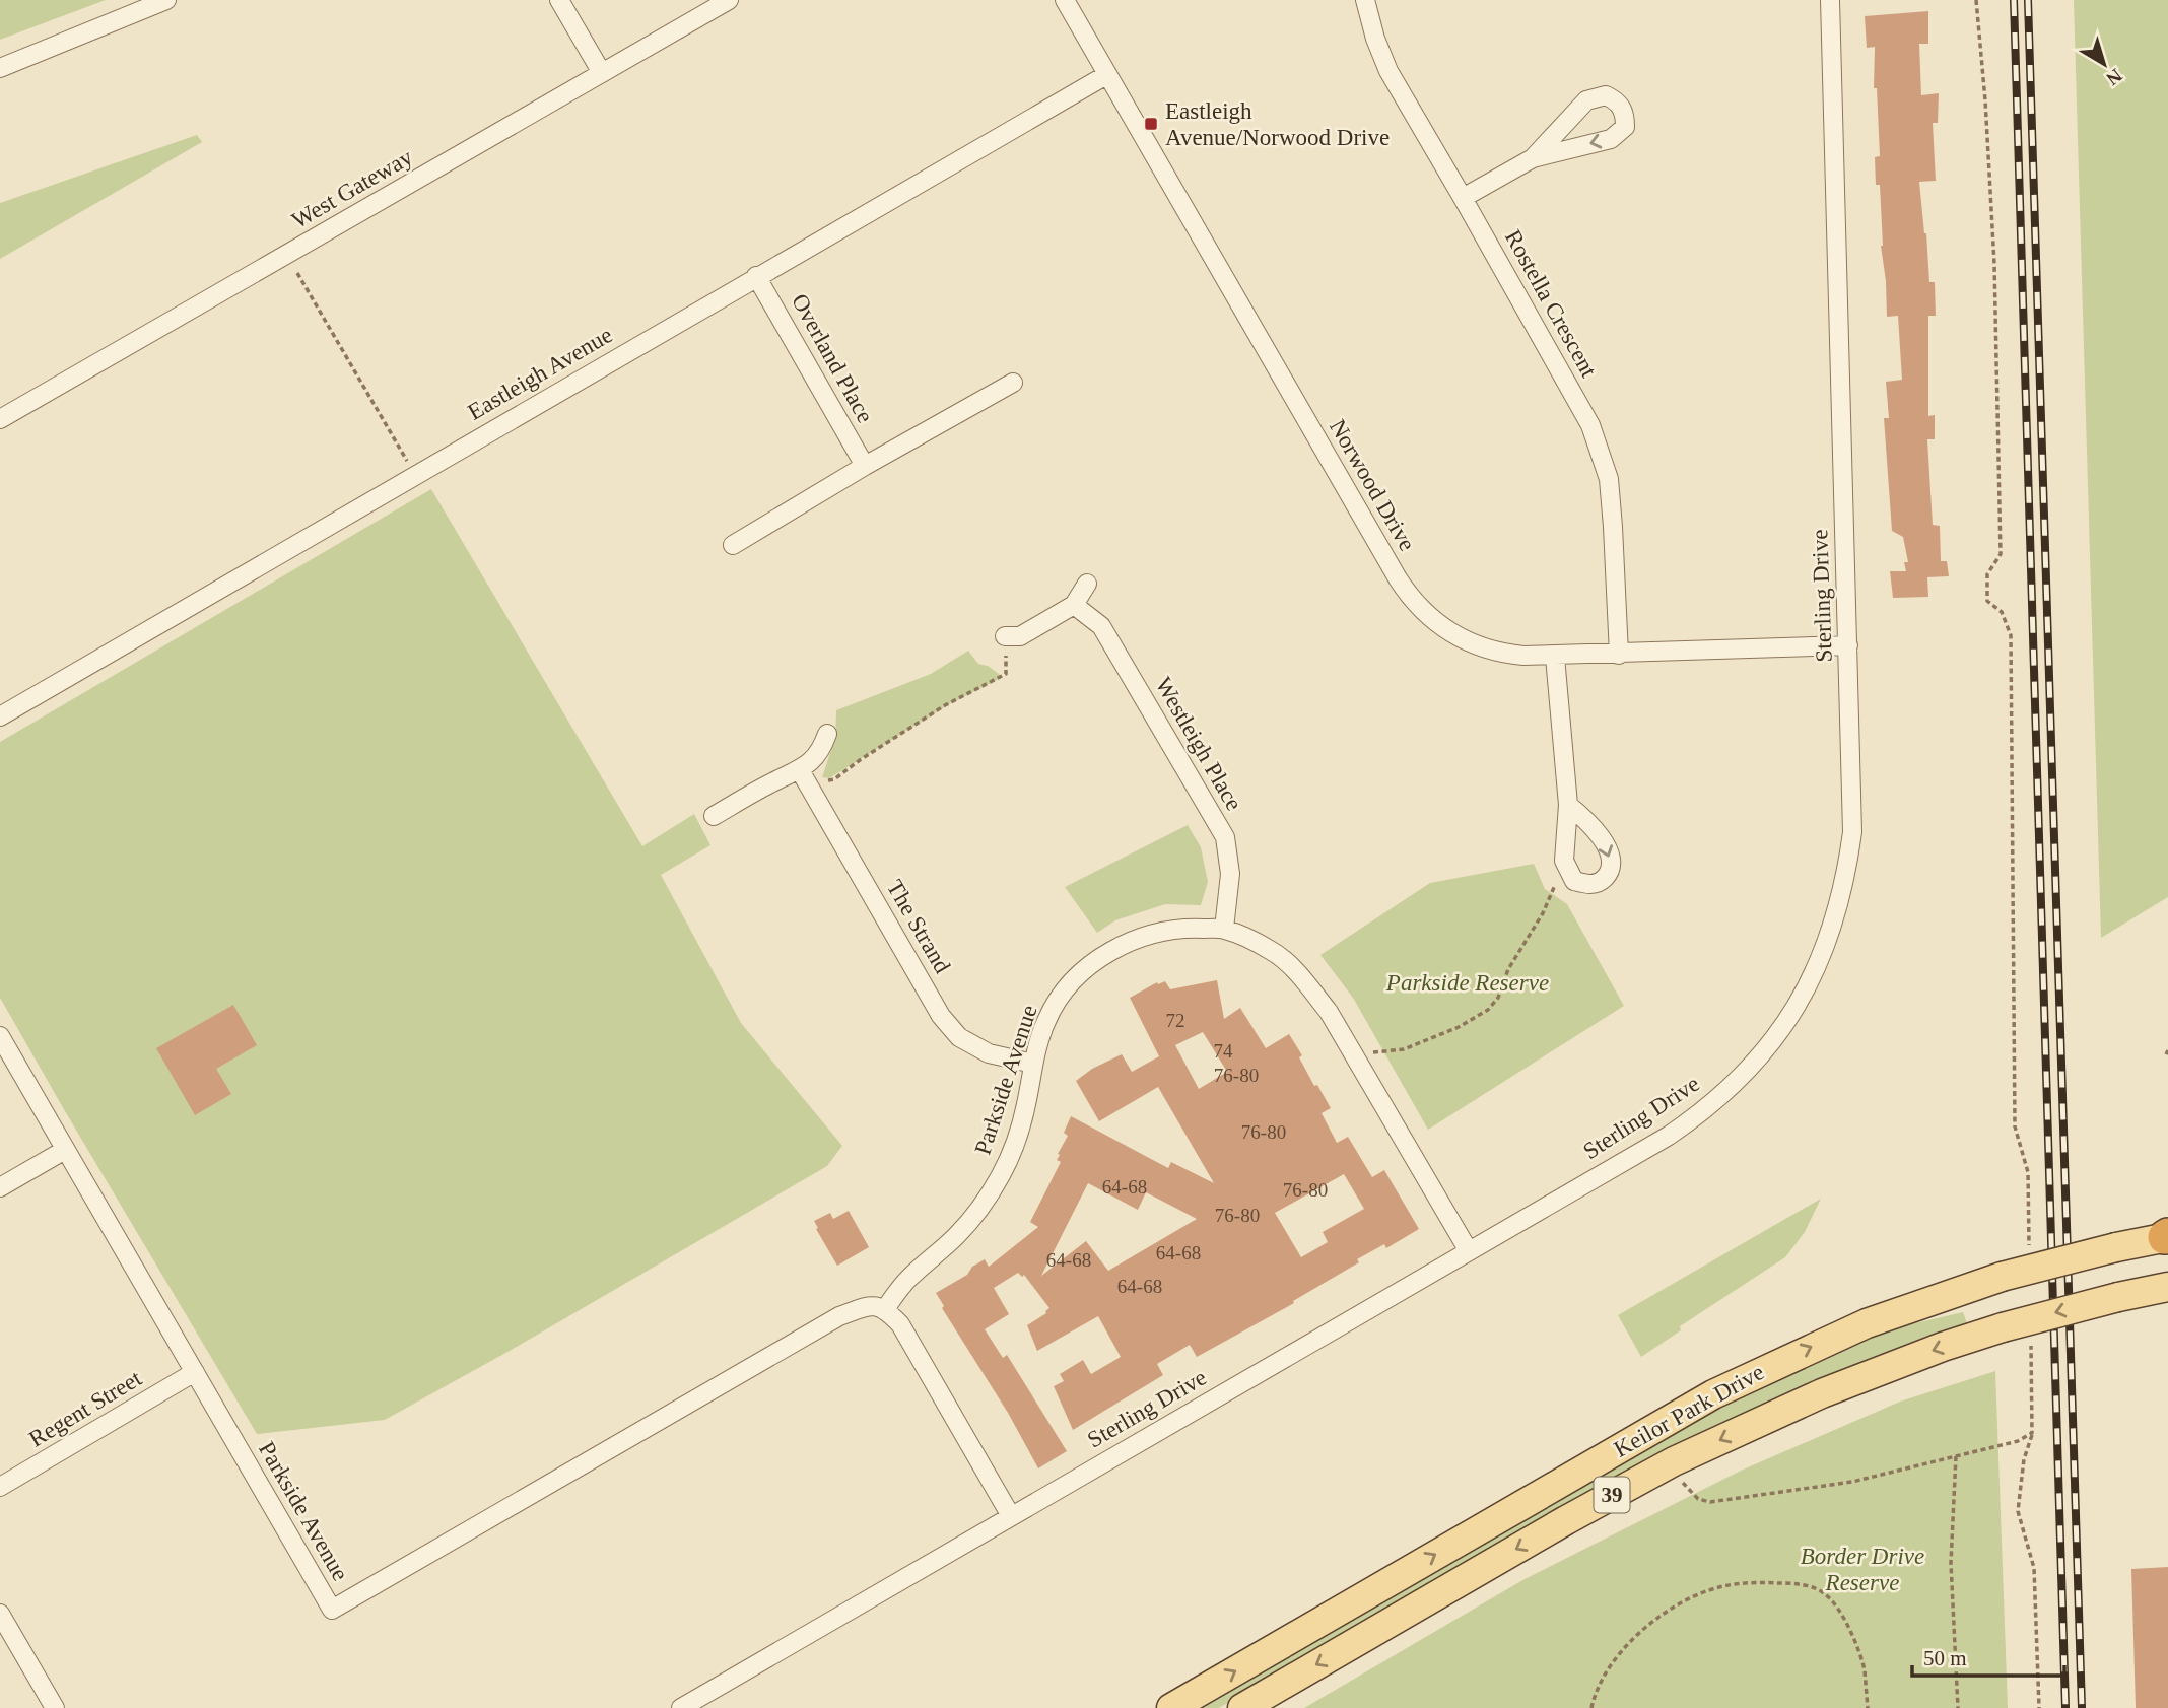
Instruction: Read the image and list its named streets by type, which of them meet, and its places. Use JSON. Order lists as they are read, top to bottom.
{
  "streets": {
    "main road": ["Keilor Park Drive", "39"],
    "street": [
      "West Gateway",
      "Rostella Crescent",
      "Overland Place",
      "Eastleigh Avenue",
      "Norwood Drive",
      "Sterling Drive",
      "Westleigh Place",
      "The Strand",
      "Parkside Avenue",
      "Regent Street"
    ]
  },
  "crossings": [
    ["Rostella Crescent", "Norwood Drive"],
    ["Overland Place", "Eastleigh Avenue"],
    ["Eastleigh Avenue", "Norwood Drive"],
    ["Norwood Drive", "Sterling Drive"],
    ["Sterling Drive", "Parkside Avenue"],
    ["Westleigh Place", "Parkside Avenue"],
    ["The Strand", "Parkside Avenue"],
    ["Parkside Avenue", "Regent Street"]
  ],
  "parks": ["Parkside Reserve", "Border Drive Reserve"],
  "places": {
    "transit": ["Eastleigh Avenue/Norwood Drive"]
  },
  "house_numbers": [
    "72",
    "74",
    "76-80",
    "76-80",
    "64-68",
    "76-80",
    "76-80",
    "64-68",
    "64-68",
    "64-68"
  ],
  "scale_bar": "50 m",
  "north": "bottom right"
}
